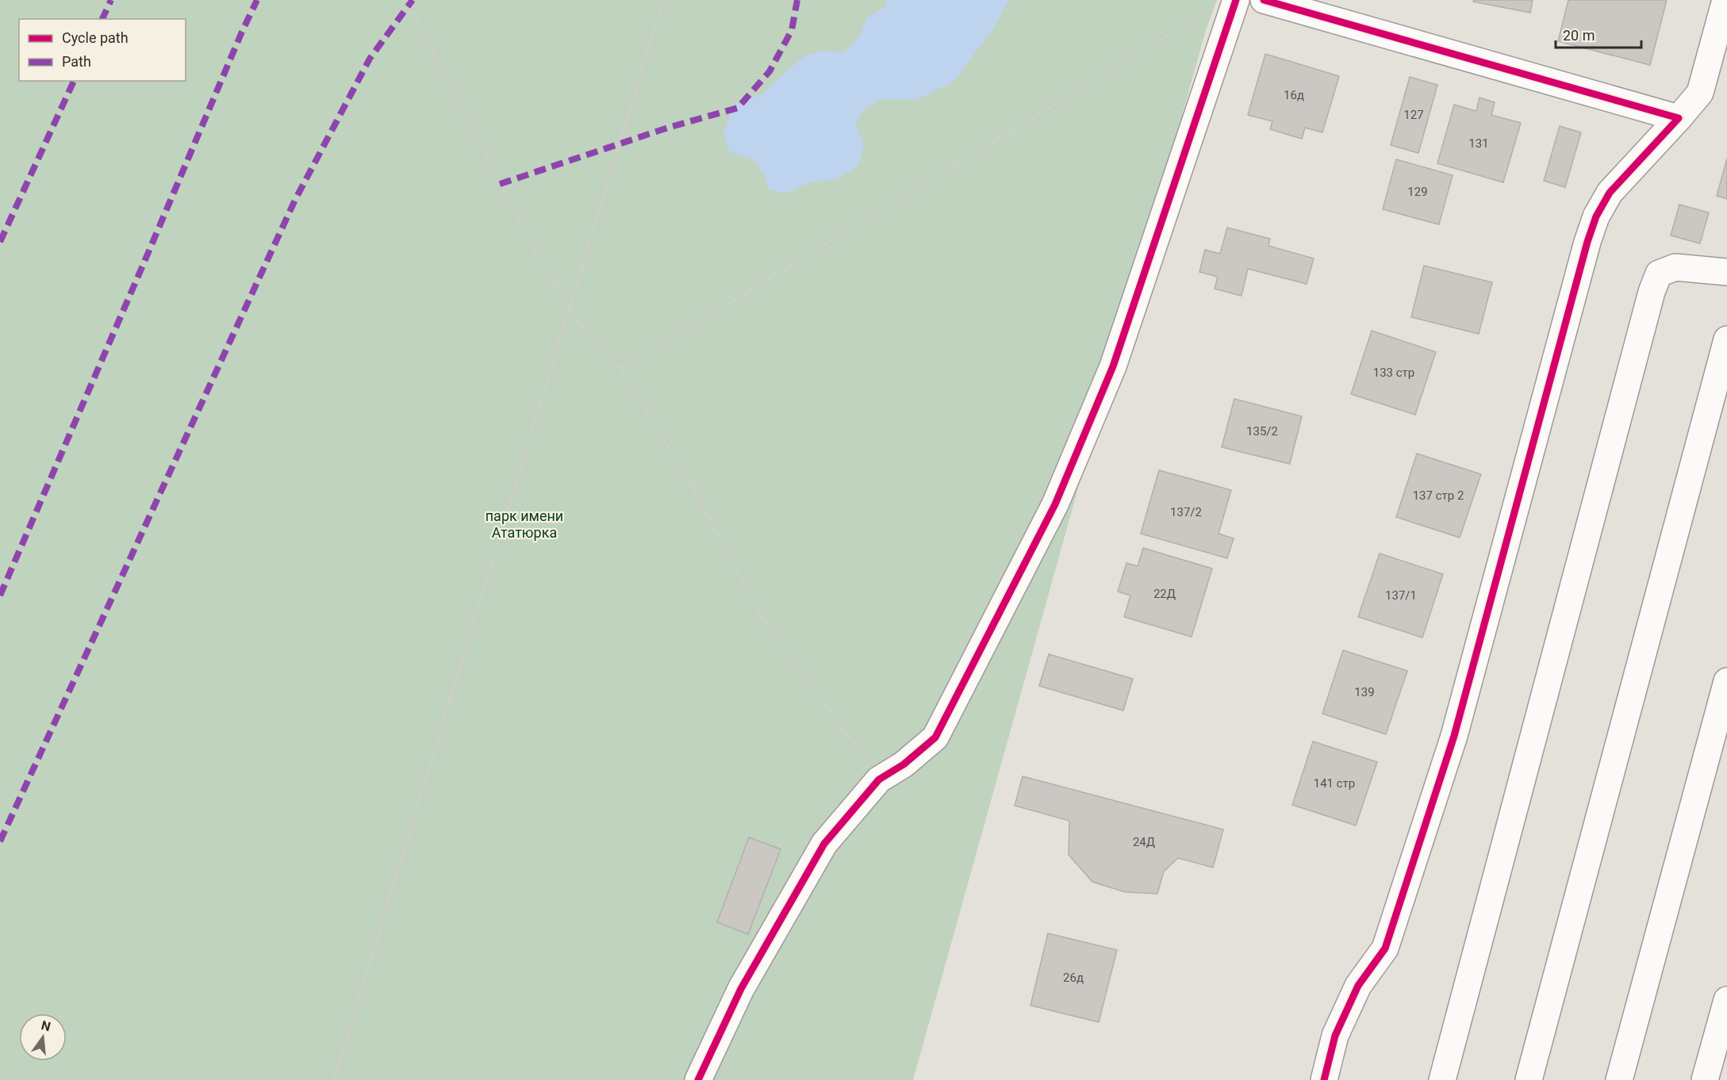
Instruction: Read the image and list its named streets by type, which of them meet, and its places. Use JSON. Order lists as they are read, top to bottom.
{
  "parks": ["парк имени Ататюрка"],
  "house_numbers": [
    "16д",
    "127",
    "131",
    "129",
    "133 стр",
    "135/2",
    "137 стр 2",
    "137/2",
    "22Д",
    "137/1",
    "139",
    "141 стр",
    "24Д",
    "26д"
  ],
  "legend": ["Cycle path", "Path"],
  "scale_bar": "20 m",
  "north": "top"
}
